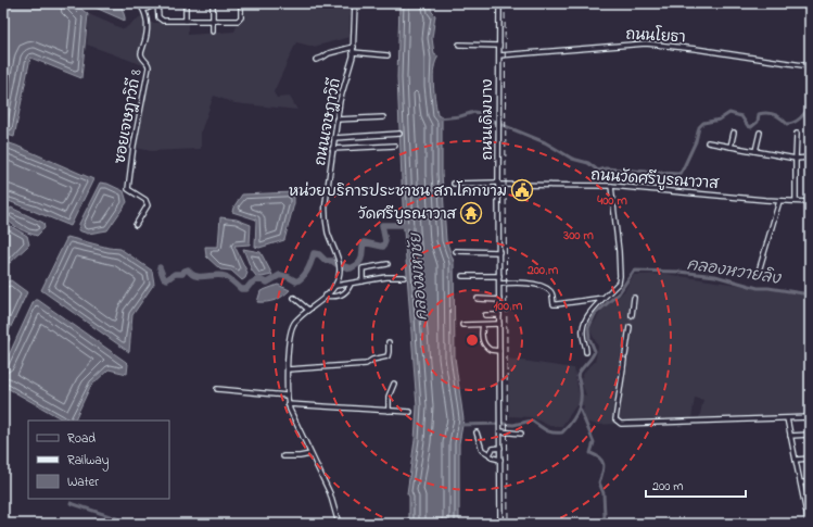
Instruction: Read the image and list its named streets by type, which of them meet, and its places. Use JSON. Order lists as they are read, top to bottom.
{
  "streets": {
    "street": [
      "ถนนโยธา",
      "ซอยเจษฎาวิถี 8",
      "ถนนเดิมบาง",
      "ถนนเจษฎาวิถี",
      "ถนนวัดศรีบูรณาวาส"
    ]
  },
  "crossings": [
    ["ถนนโยธา", "ถนนเดิมบาง"],
    ["ถนนเดิมบาง", "ถนนวัดศรีบูรณาวาส"]
  ],
  "water": ["คลองหวายลิง", "คลองมหาชัย"],
  "places": {
    "public building": ["หน่วยบริการประชาชน สภ.โคกขาม"],
    "temple": ["วัดศรีบูรณาวาส"]
  },
  "legend": ["Road", "Railway", "Water"],
  "scale_bar": "200 m",
  "rings": [
    "400 m",
    "300 m",
    "200 m",
    "100 m"
  ]
}
